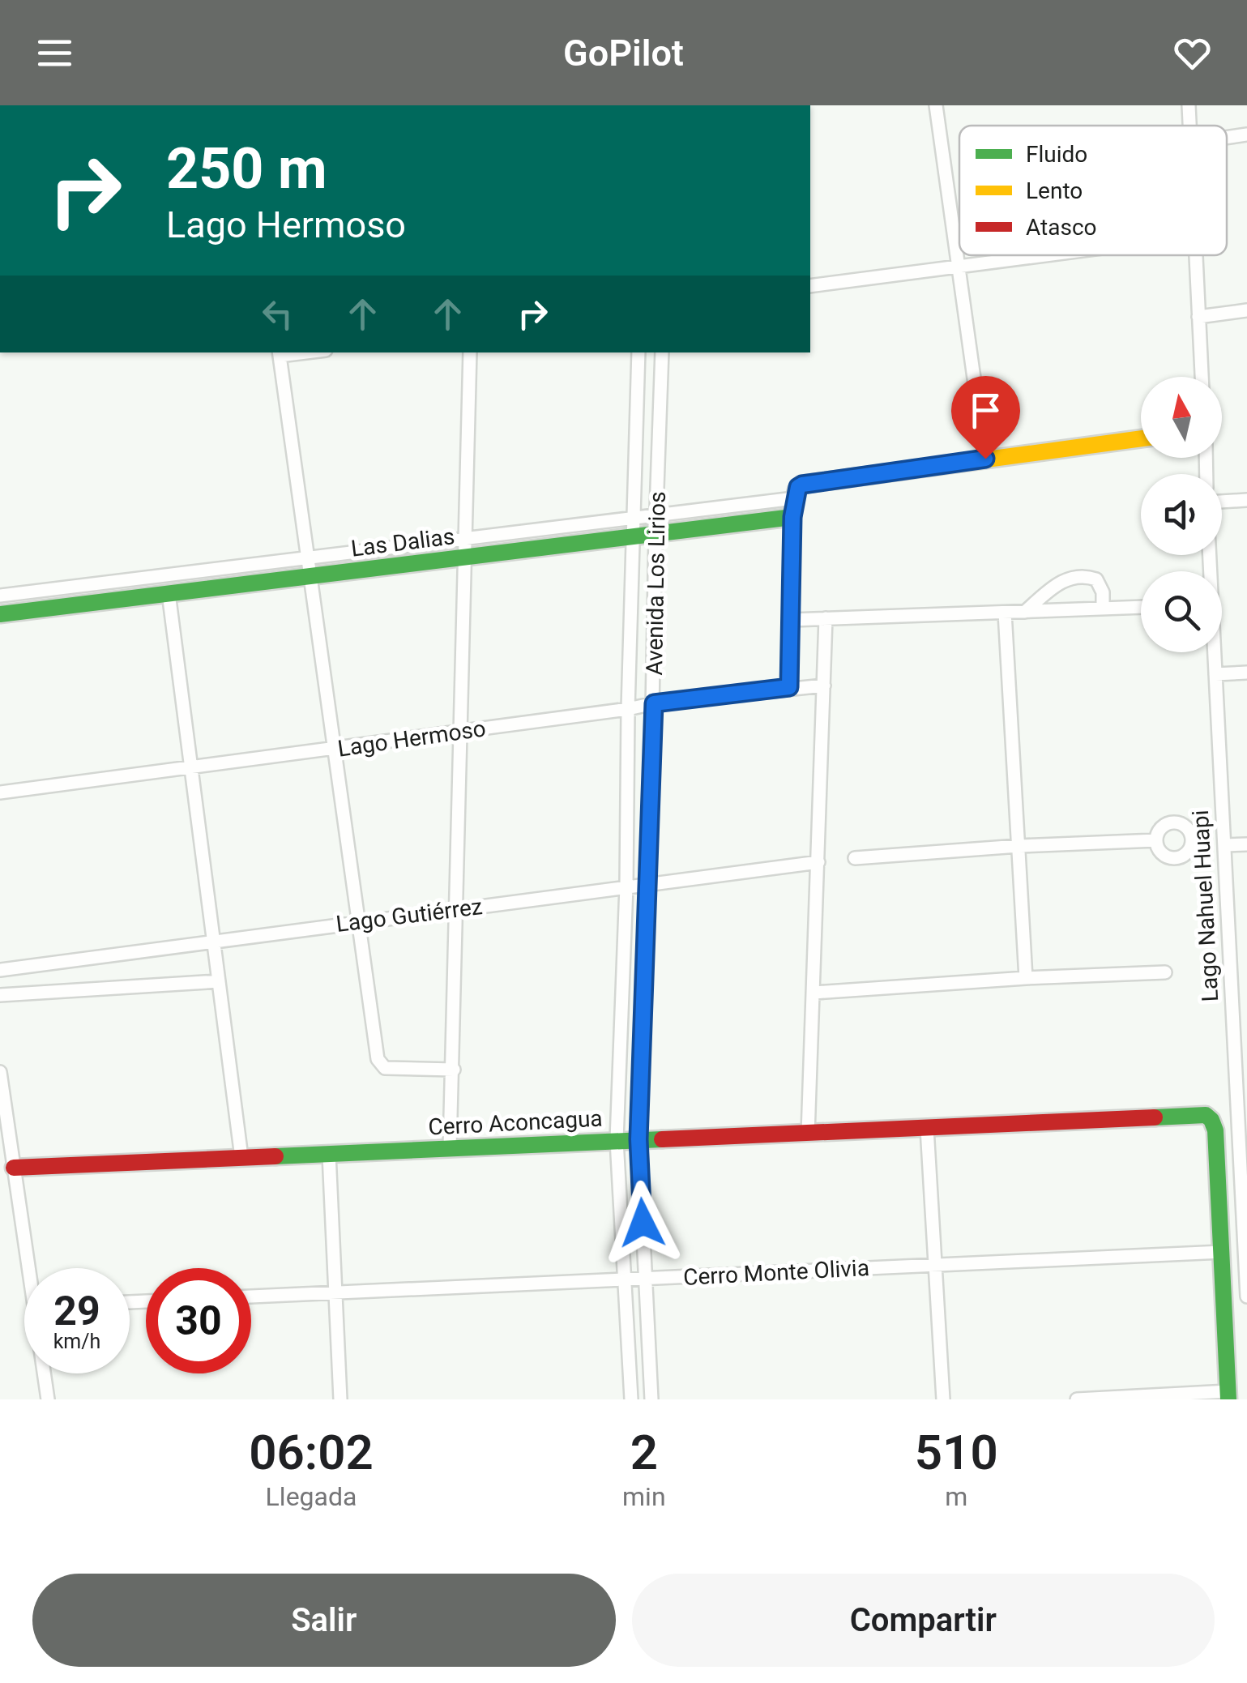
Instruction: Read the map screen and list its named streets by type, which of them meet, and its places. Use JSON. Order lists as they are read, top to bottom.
{
  "streets": {
    "street": [
      "Las Dalias",
      "Avenida Los Lirios",
      "Lago Hermoso",
      "Lago Nahuel Huapi",
      "Lago Gutiérrez",
      "Cerro Aconcagua",
      "Cerro Monte Olivia"
    ]
  },
  "crossings": [
    ["Las Dalias", "Avenida Los Lirios"],
    ["Avenida Los Lirios", "Lago Hermoso"],
    ["Avenida Los Lirios", "Lago Gutiérrez"],
    ["Avenida Los Lirios", "Cerro Aconcagua"],
    ["Avenida Los Lirios", "Cerro Monte Olivia"],
    ["Cerro Aconcagua", "Cerro Monte Olivia"]
  ],
  "legend": ["Fluido", "Lento", "Atasco"],
  "north": "top",
  "page": {
    "header": "GoPilot",
    "turn": ["250 m", "Lago Hermoso"],
    "speed": "29 km/h",
    "limit": "30",
    "eta": [
      "06:02",
      "Llegada",
      "2",
      "min",
      "510",
      "m"
    ],
    "buttons": ["Salir", "Compartir"]
  }
}
